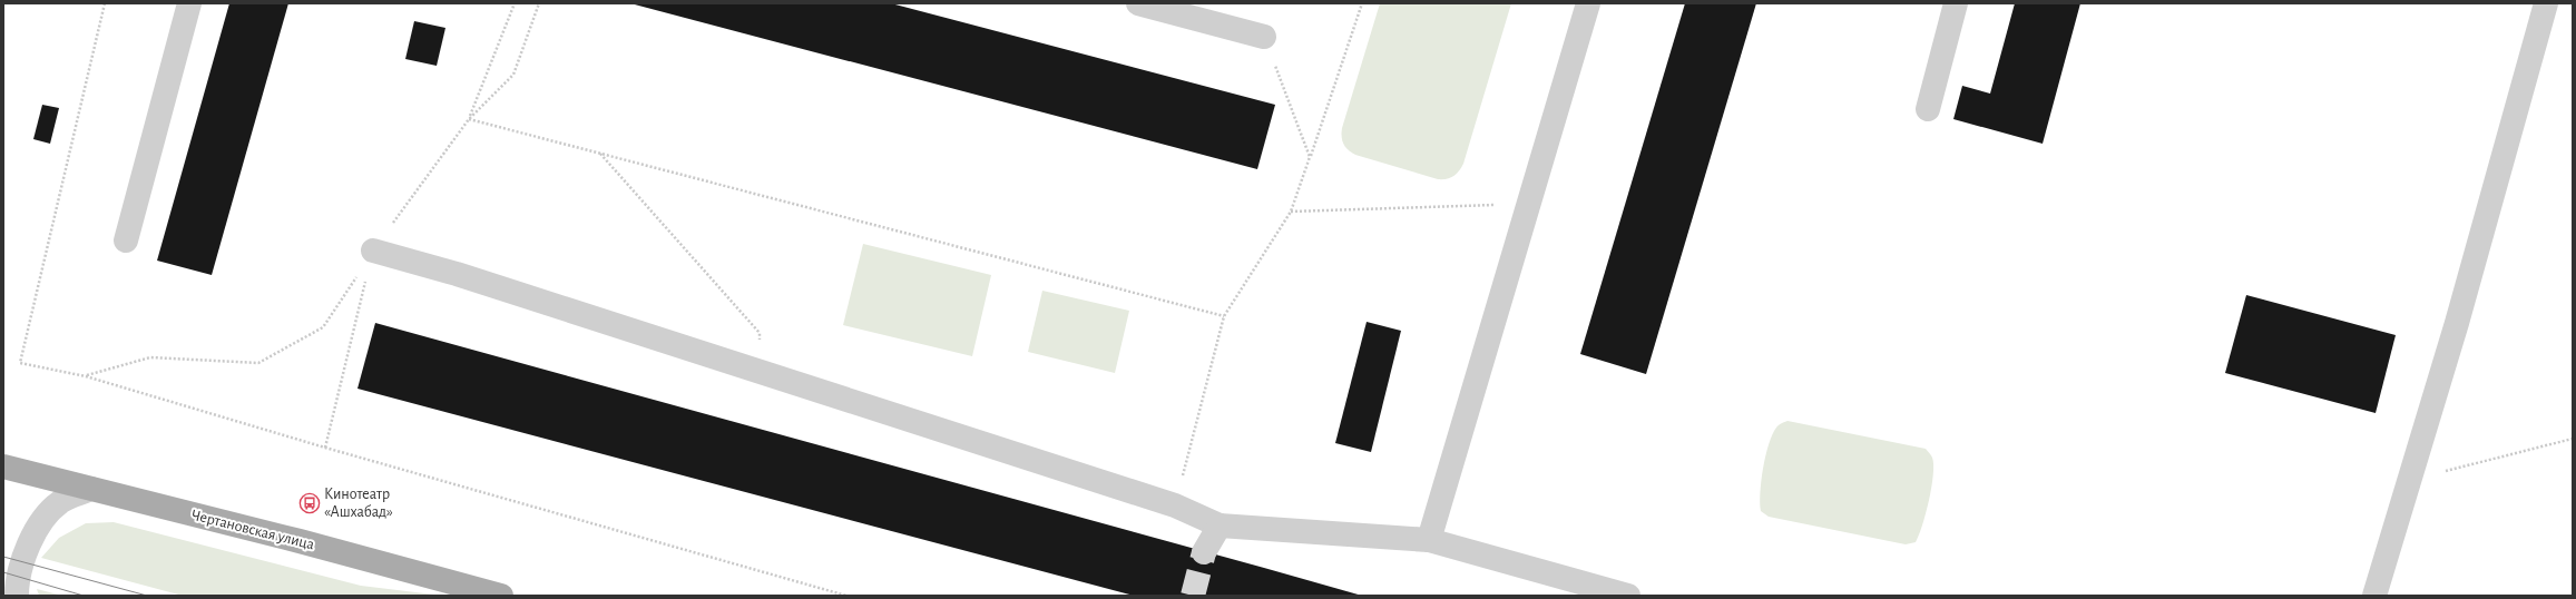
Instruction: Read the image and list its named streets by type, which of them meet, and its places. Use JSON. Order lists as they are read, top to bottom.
{
  "streets": {
    "main road": ["Чертановская улица"]
  },
  "places": {
    "bus stop": ["Кинотеатр «Ашхабад»"]
  }
}
